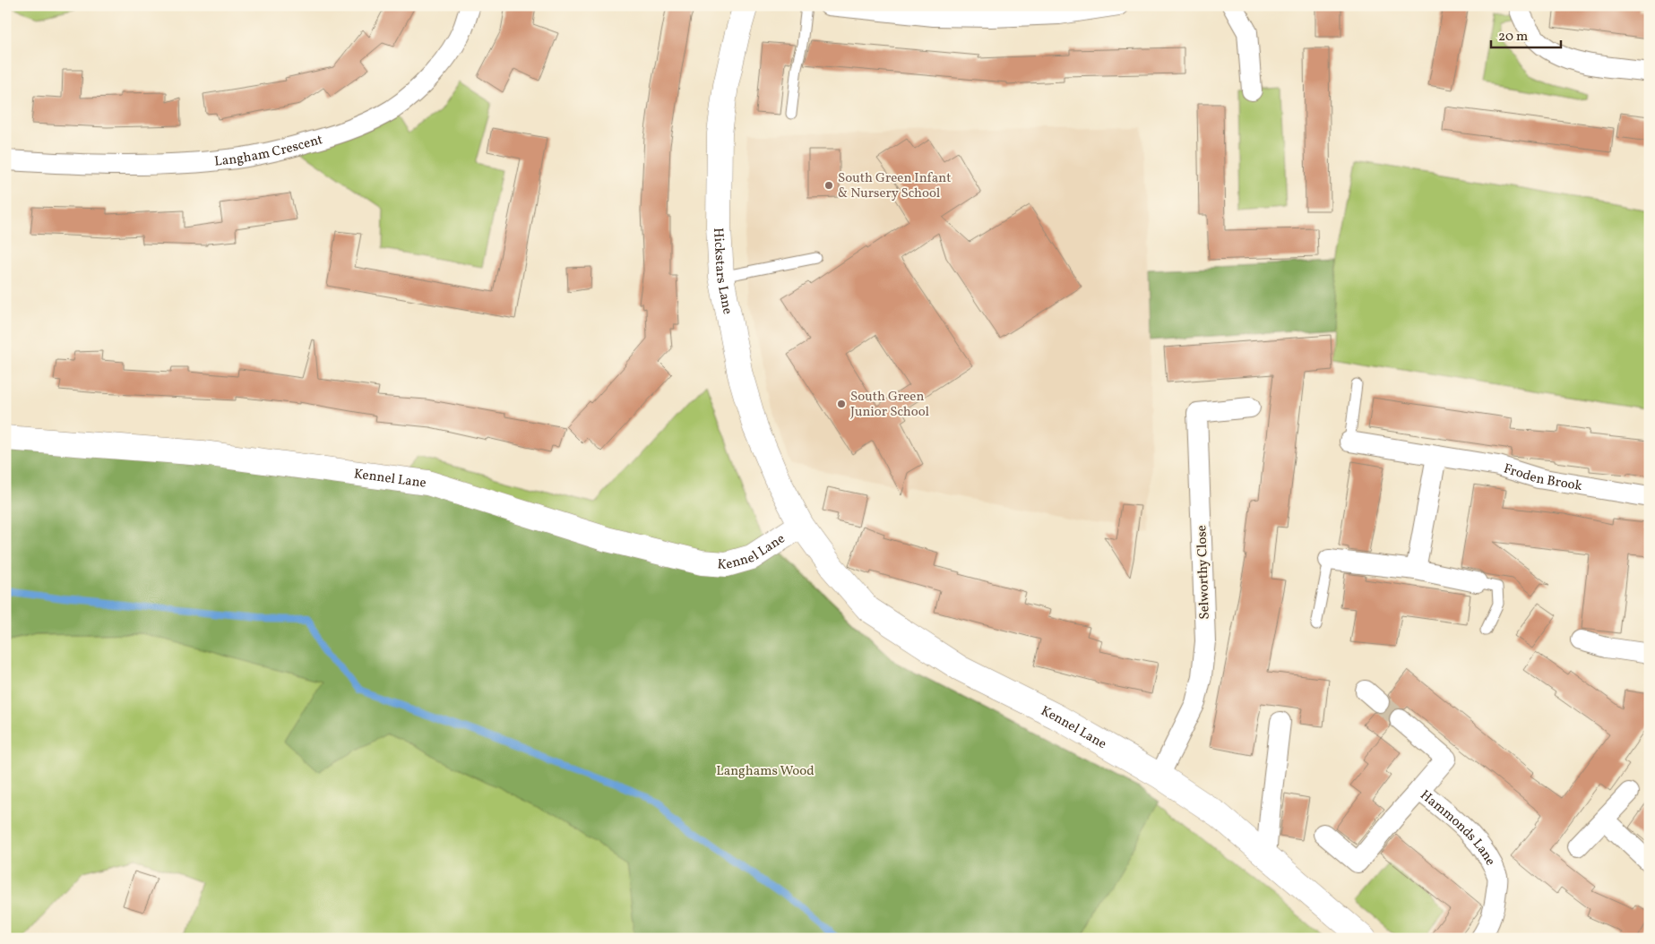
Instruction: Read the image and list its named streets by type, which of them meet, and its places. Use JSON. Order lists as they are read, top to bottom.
{
  "streets": {
    "street": [
      "Langham Crescent",
      "Hickstars Lane",
      "Froden Brook",
      "Kennel Lane",
      "Selworthy Close",
      "Hammonds Lane"
    ]
  },
  "crossings": [
    ["Hickstars Lane", "Kennel Lane"],
    ["Kennel Lane", "Selworthy Close"]
  ],
  "parks": ["Langhams Wood"],
  "places": ["South Green Infant & Nursery School", "South Green Junior School"],
  "scale_bar": "20 m"
}
